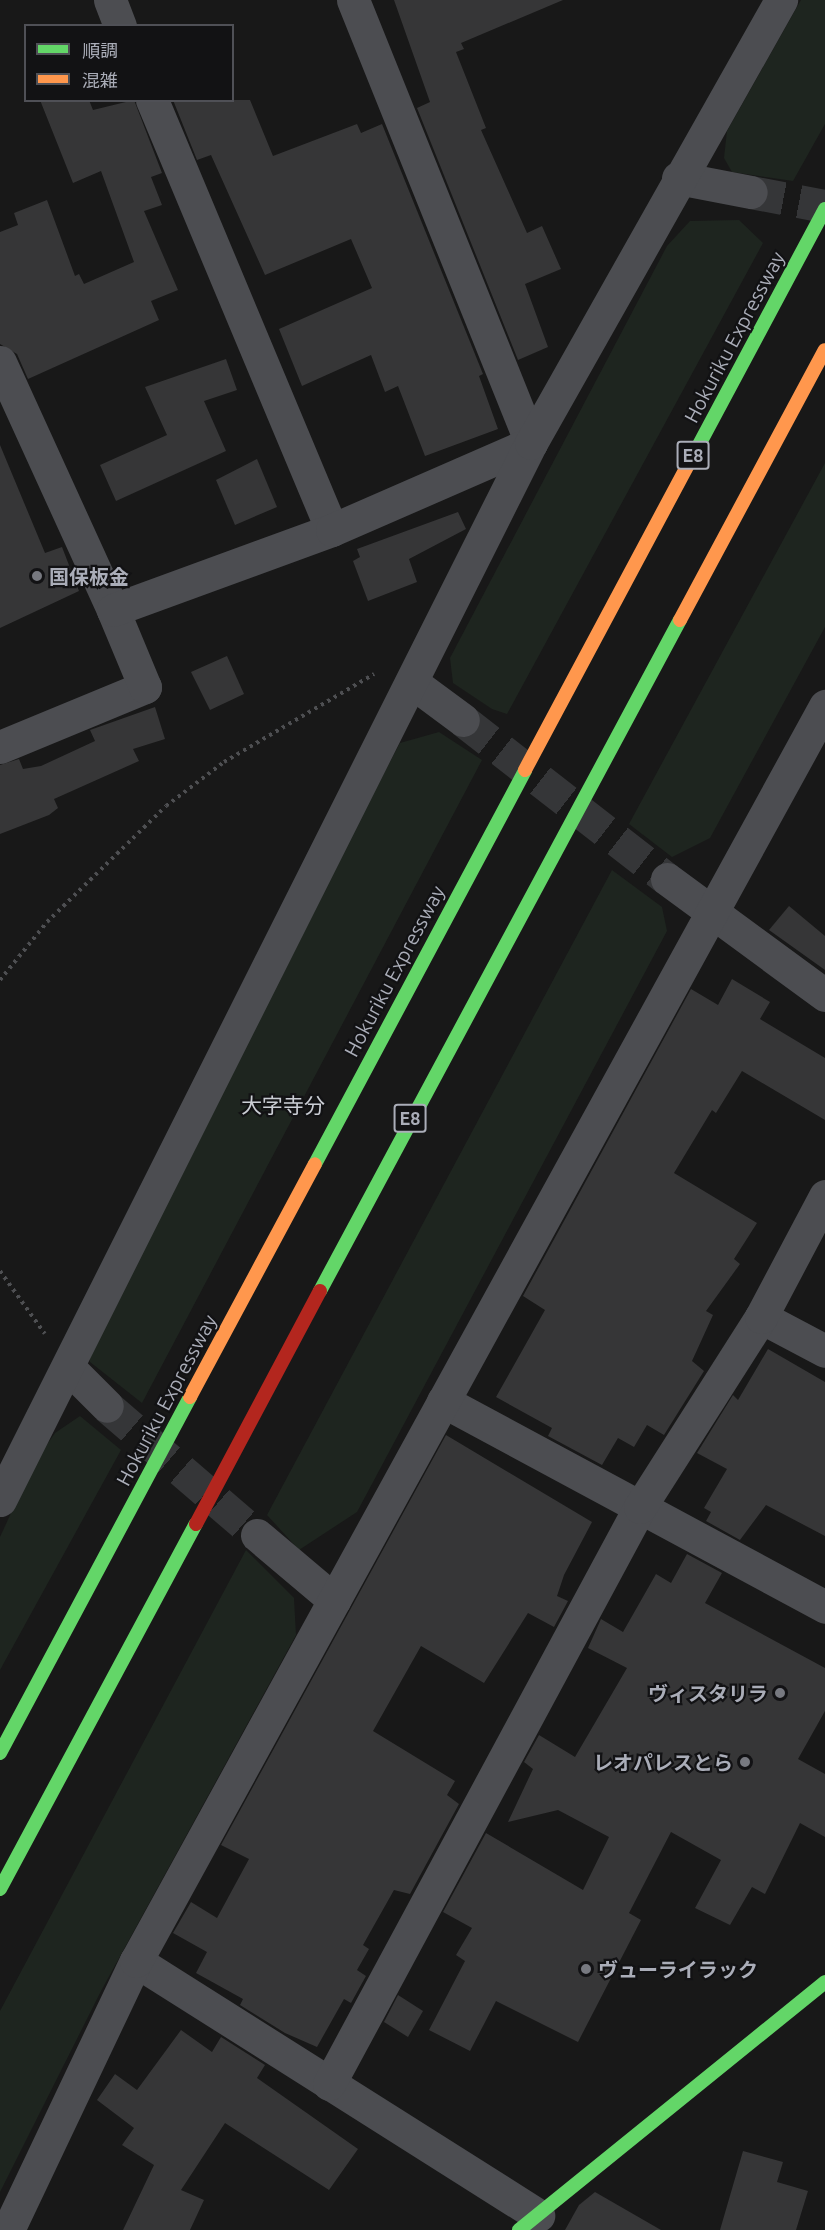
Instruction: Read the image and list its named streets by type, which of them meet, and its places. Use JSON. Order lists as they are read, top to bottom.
{
  "streets": {
    "main road": ["Hokuriku Expressway", "E8"]
  },
  "districts": ["大字寺分"],
  "places": [
    "国保板金",
    "ヴィスタリラ",
    "レオパレスとら",
    "ヴューライラック"
  ],
  "legend": ["順調", "混雑"]
}
